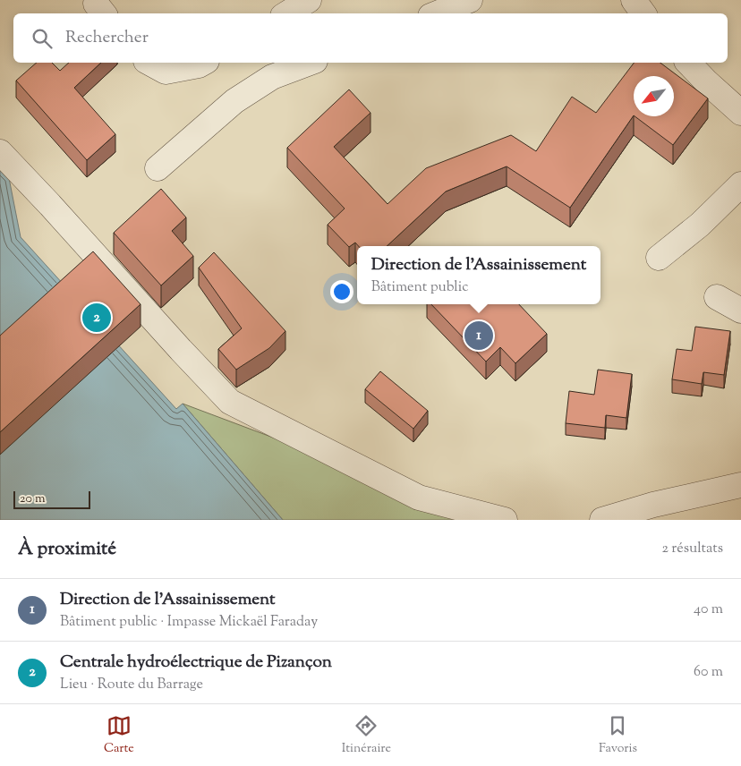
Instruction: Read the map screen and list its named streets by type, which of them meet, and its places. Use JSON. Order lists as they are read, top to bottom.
{
  "scale_bar": "20 m",
  "north": "bottom left",
  "page": {
    "search": "Rechercher",
    "popup": ["Direction de l'Assainissement", "Bâtiment public"],
    "pins": ["2", "1"],
    "scale": "20 m",
    "heading": ["À proximité", "2 résultats"],
    "list": [
      {
        "mark": "1",
        "name": "Direction de l'Assainissement",
        "note": "Bâtiment public · Impasse Mickaël Faraday",
        "value": "40 m"
      },
      {
        "mark": "2",
        "name": "Centrale hydroélectrique de Pizançon",
        "note": "Lieu · Route du Barrage",
        "value": "60 m"
      }
    ],
    "nav": ["Carte", "Itinéraire", "Favoris"]
  }
}
